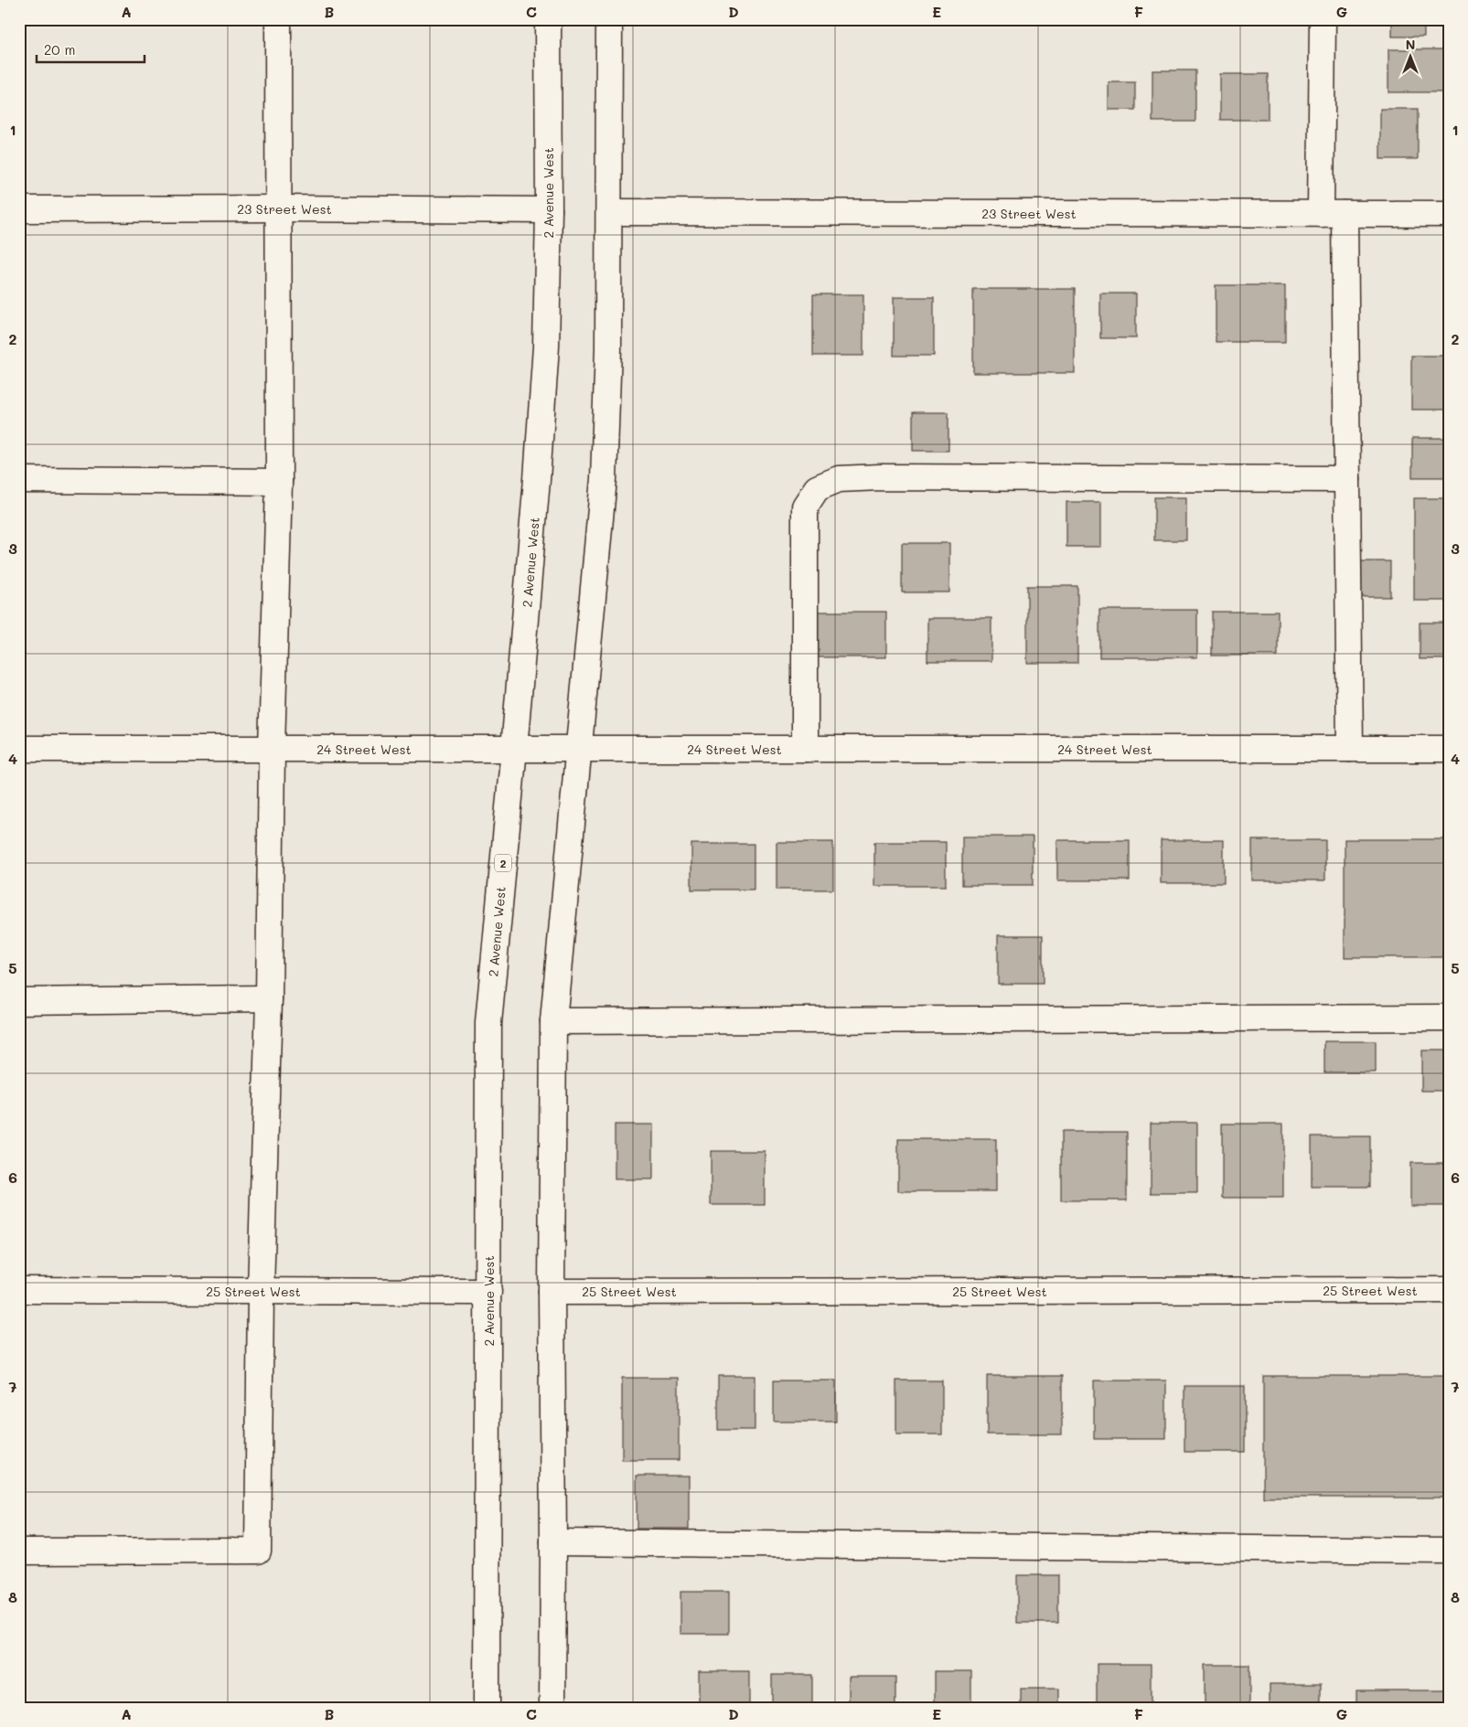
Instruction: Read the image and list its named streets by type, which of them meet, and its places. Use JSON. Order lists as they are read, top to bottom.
{
  "streets": {
    "main road": [
      "2 Avenue West",
      "23 Street West",
      "24 Street West",
      "2",
      "25 Street West"
    ]
  },
  "crossings": [
    ["2 Avenue West", "23 Street West"],
    ["2 Avenue West", "24 Street West"],
    ["2 Avenue West", "25 Street West"]
  ],
  "scale_bar": "20 m",
  "north": "top",
  "grid": {
    "columns": [
      "A",
      "B",
      "C",
      "D",
      "E",
      "F",
      "G"
    ],
    "rows": [
      "1",
      "2",
      "3",
      "4",
      "5",
      "6",
      "7",
      "8"
    ]
  }
}
